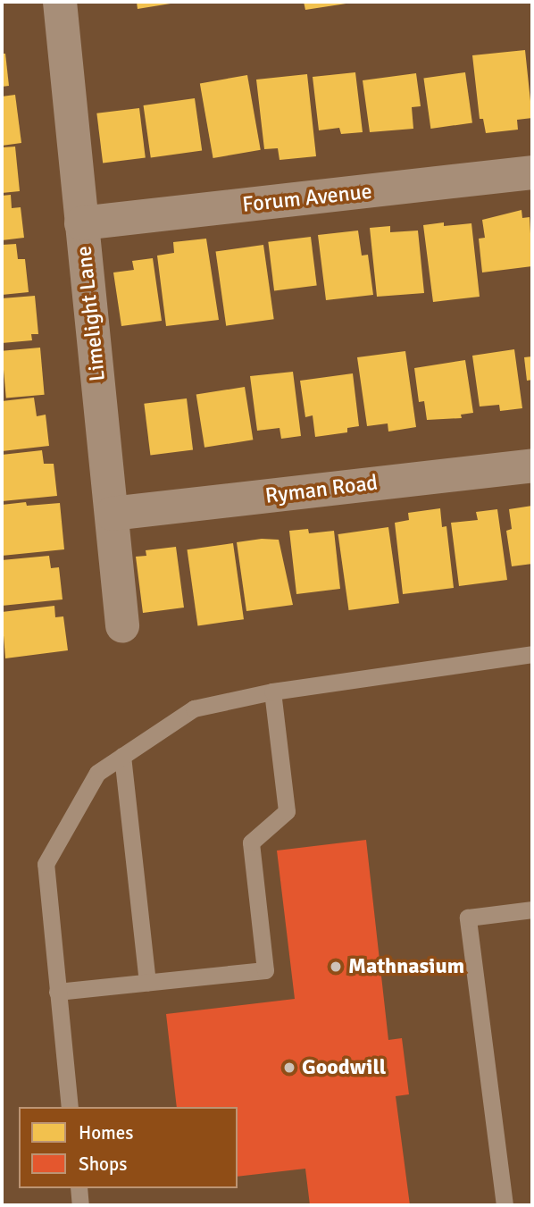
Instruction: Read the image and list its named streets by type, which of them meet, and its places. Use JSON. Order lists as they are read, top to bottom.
{
  "streets": {
    "street": ["Forum Avenue", "Limelight Lane", "Ryman Road"]
  },
  "crossings": [
    ["Forum Avenue", "Limelight Lane"],
    ["Limelight Lane", "Ryman Road"]
  ],
  "places": ["Mathnasium", "Goodwill"],
  "legend": ["Homes", "Shops"]
}
